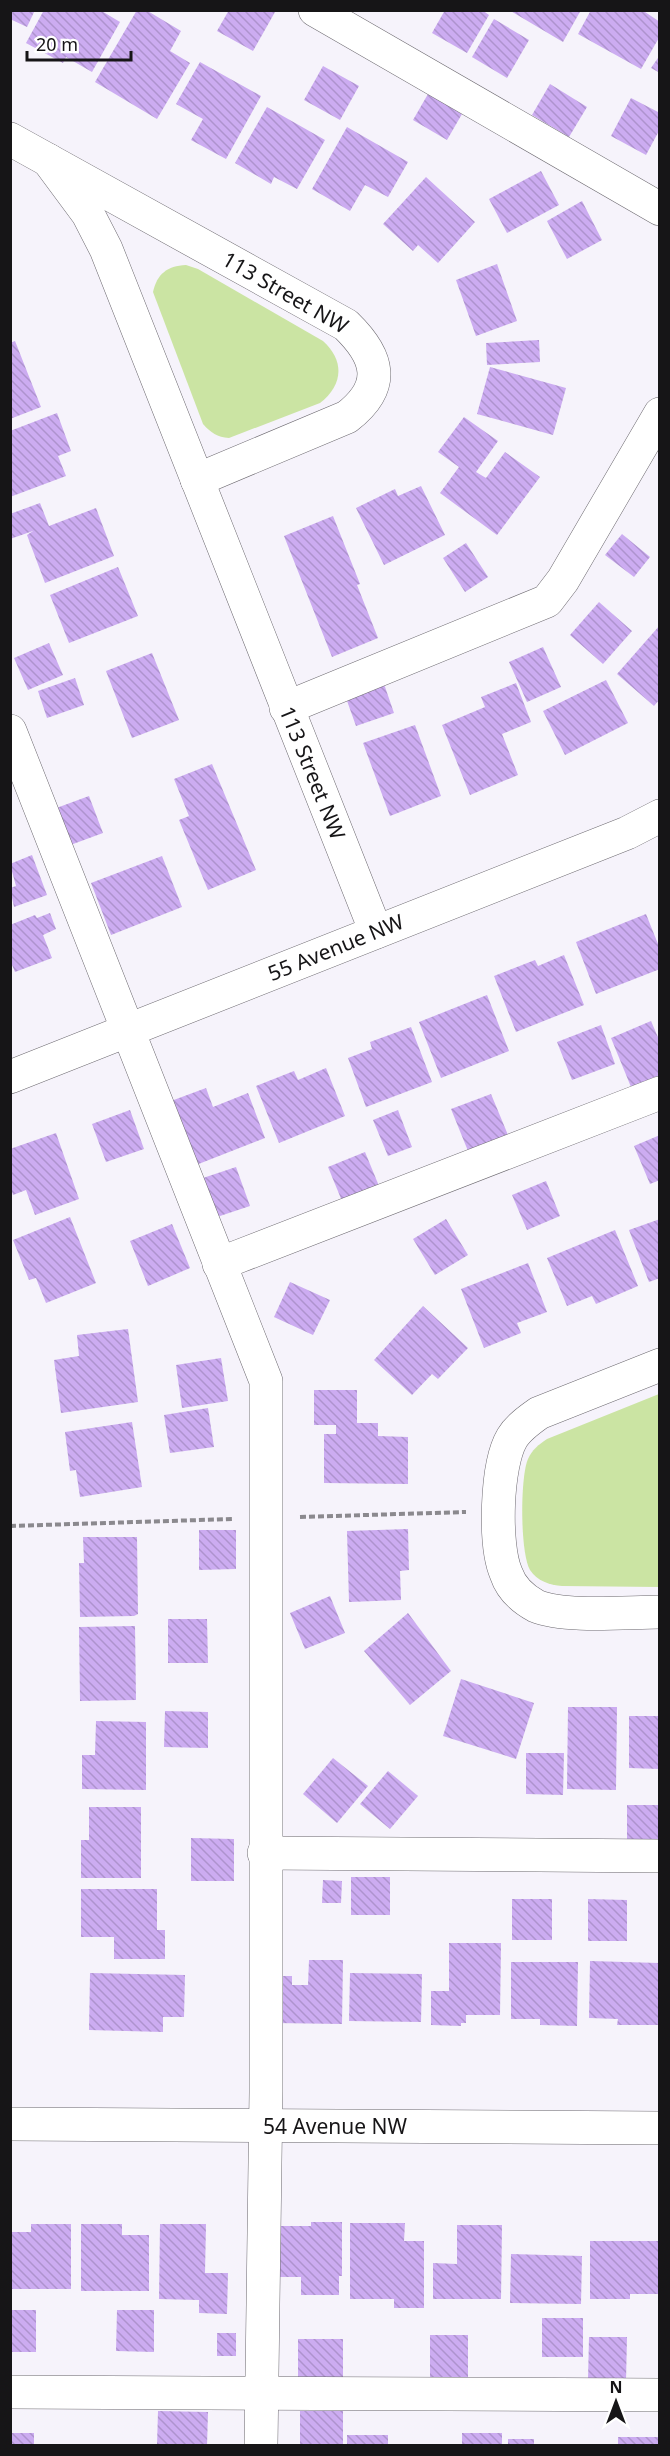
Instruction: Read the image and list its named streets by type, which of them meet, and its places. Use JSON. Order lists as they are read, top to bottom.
{
  "streets": {
    "street": ["113 Street NW", "55 Avenue NW", "54 Avenue NW"]
  },
  "crossings": [
    ["113 Street NW", "55 Avenue NW"]
  ],
  "scale_bar": "20 m",
  "north": "top"
}
